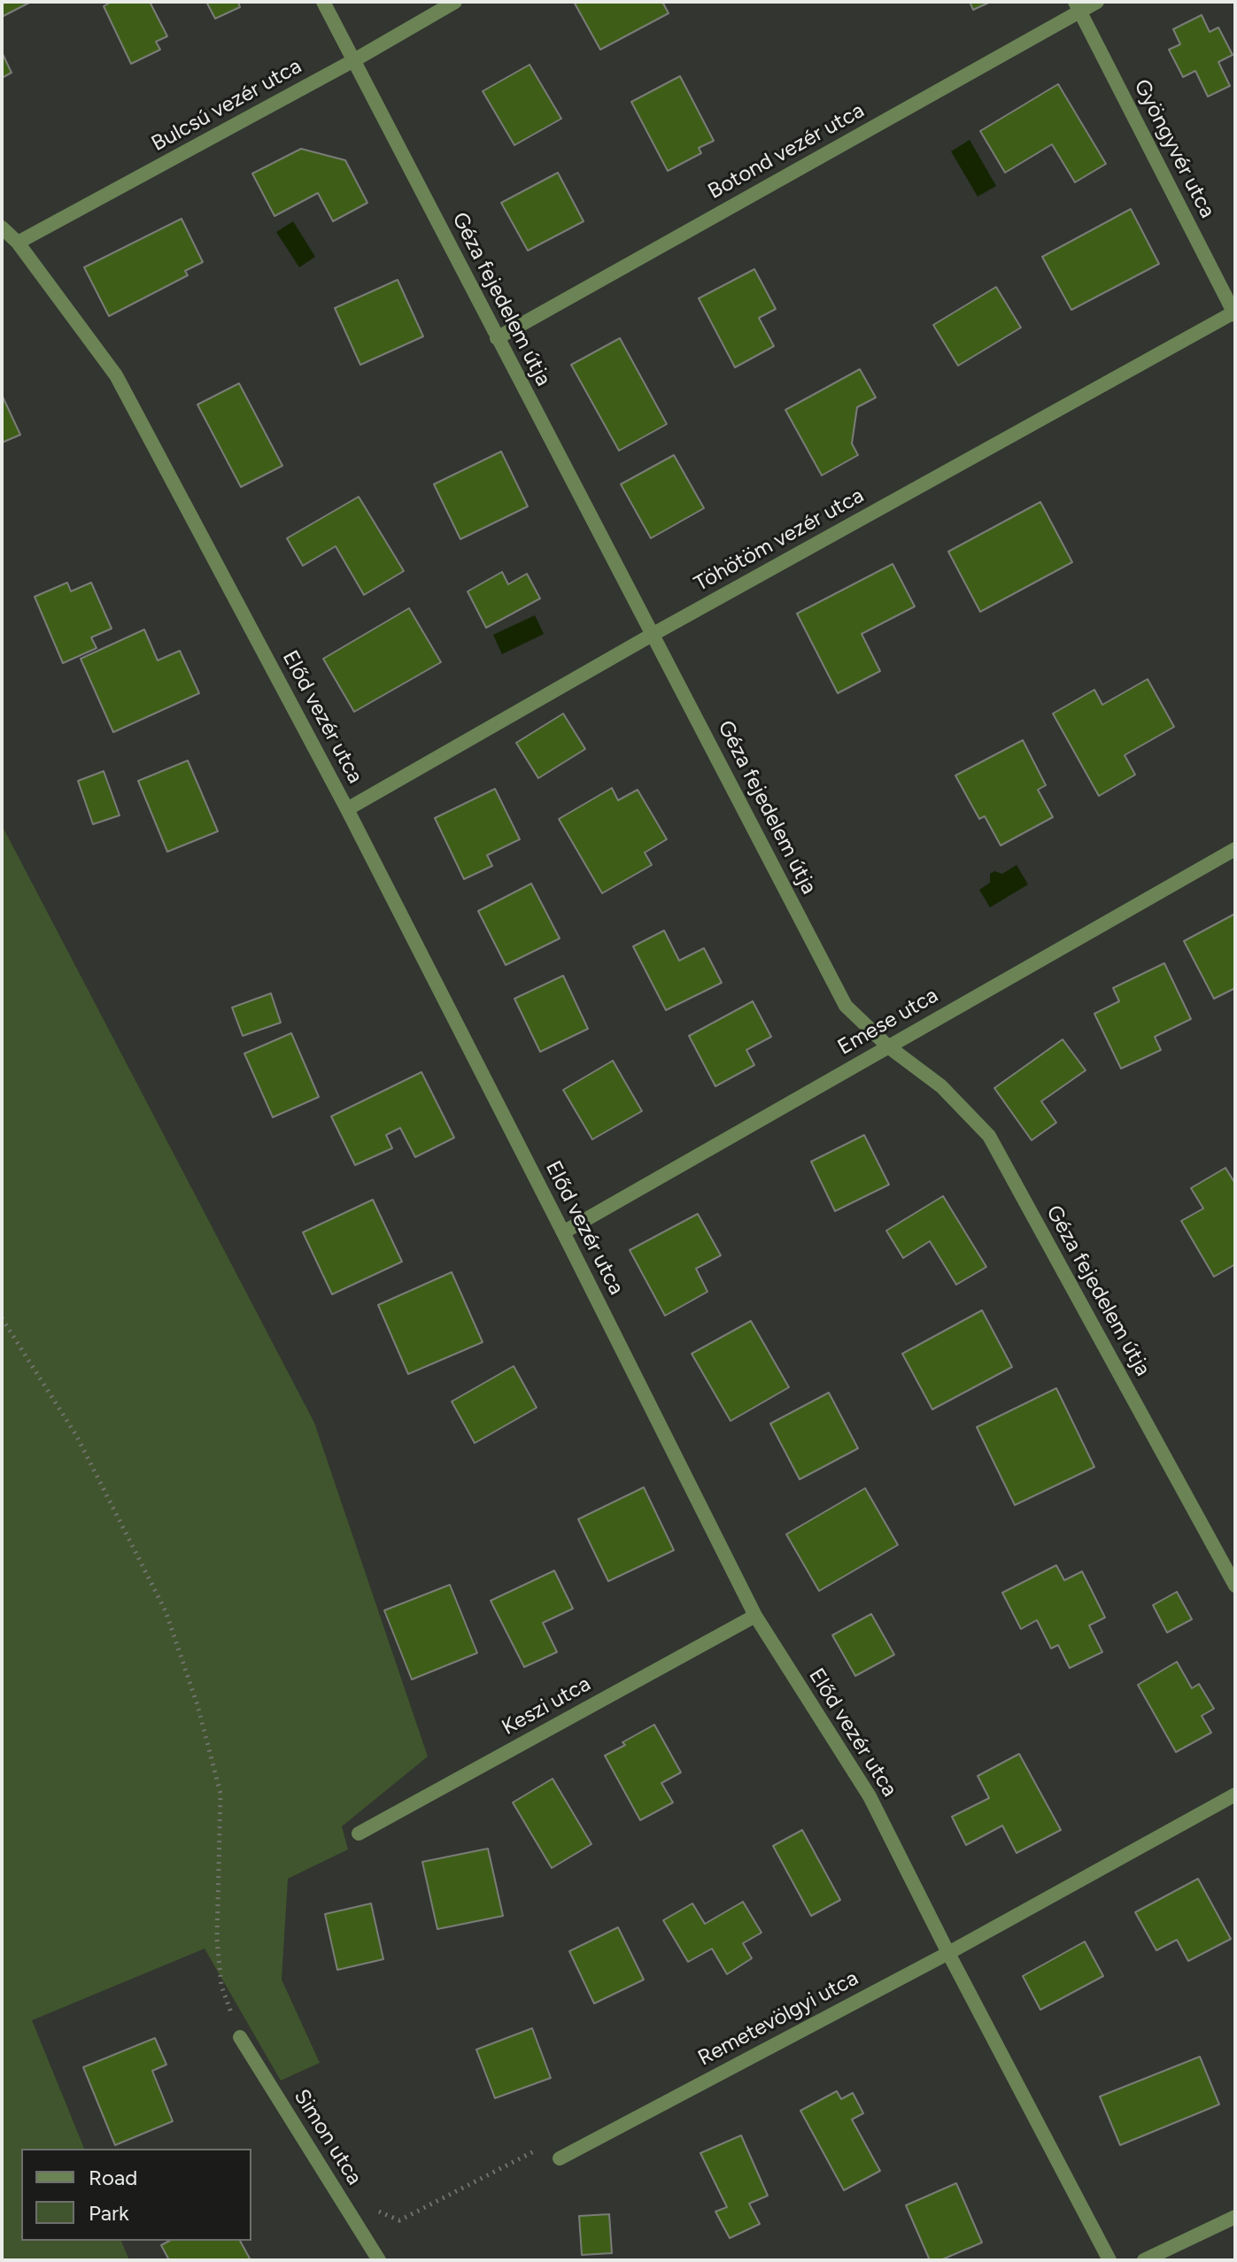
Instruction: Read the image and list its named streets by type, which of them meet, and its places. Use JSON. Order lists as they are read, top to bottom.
{
  "streets": {
    "street": [
      "Bulcsú vezér utca",
      "Gyöngyvér utca",
      "Botond vezér utca",
      "Géza fejedelem útja",
      "Töhötöm vezér utca",
      "Előd vezér utca",
      "Emese utca",
      "Keszi utca",
      "Remetevölgyi utca",
      "Simon utca"
    ]
  },
  "crossings": [
    ["Bulcsú vezér utca", "Géza fejedelem útja"],
    ["Bulcsú vezér utca", "Előd vezér utca"],
    ["Gyöngyvér utca", "Botond vezér utca"],
    ["Gyöngyvér utca", "Töhötöm vezér utca"],
    ["Botond vezér utca", "Géza fejedelem útja"],
    ["Géza fejedelem útja", "Töhötöm vezér utca"],
    ["Géza fejedelem útja", "Emese utca"],
    ["Töhötöm vezér utca", "Előd vezér utca"],
    ["Előd vezér utca", "Emese utca"],
    ["Előd vezér utca", "Keszi utca"],
    ["Előd vezér utca", "Remetevölgyi utca"]
  ],
  "legend": ["Road", "Park"]
}
